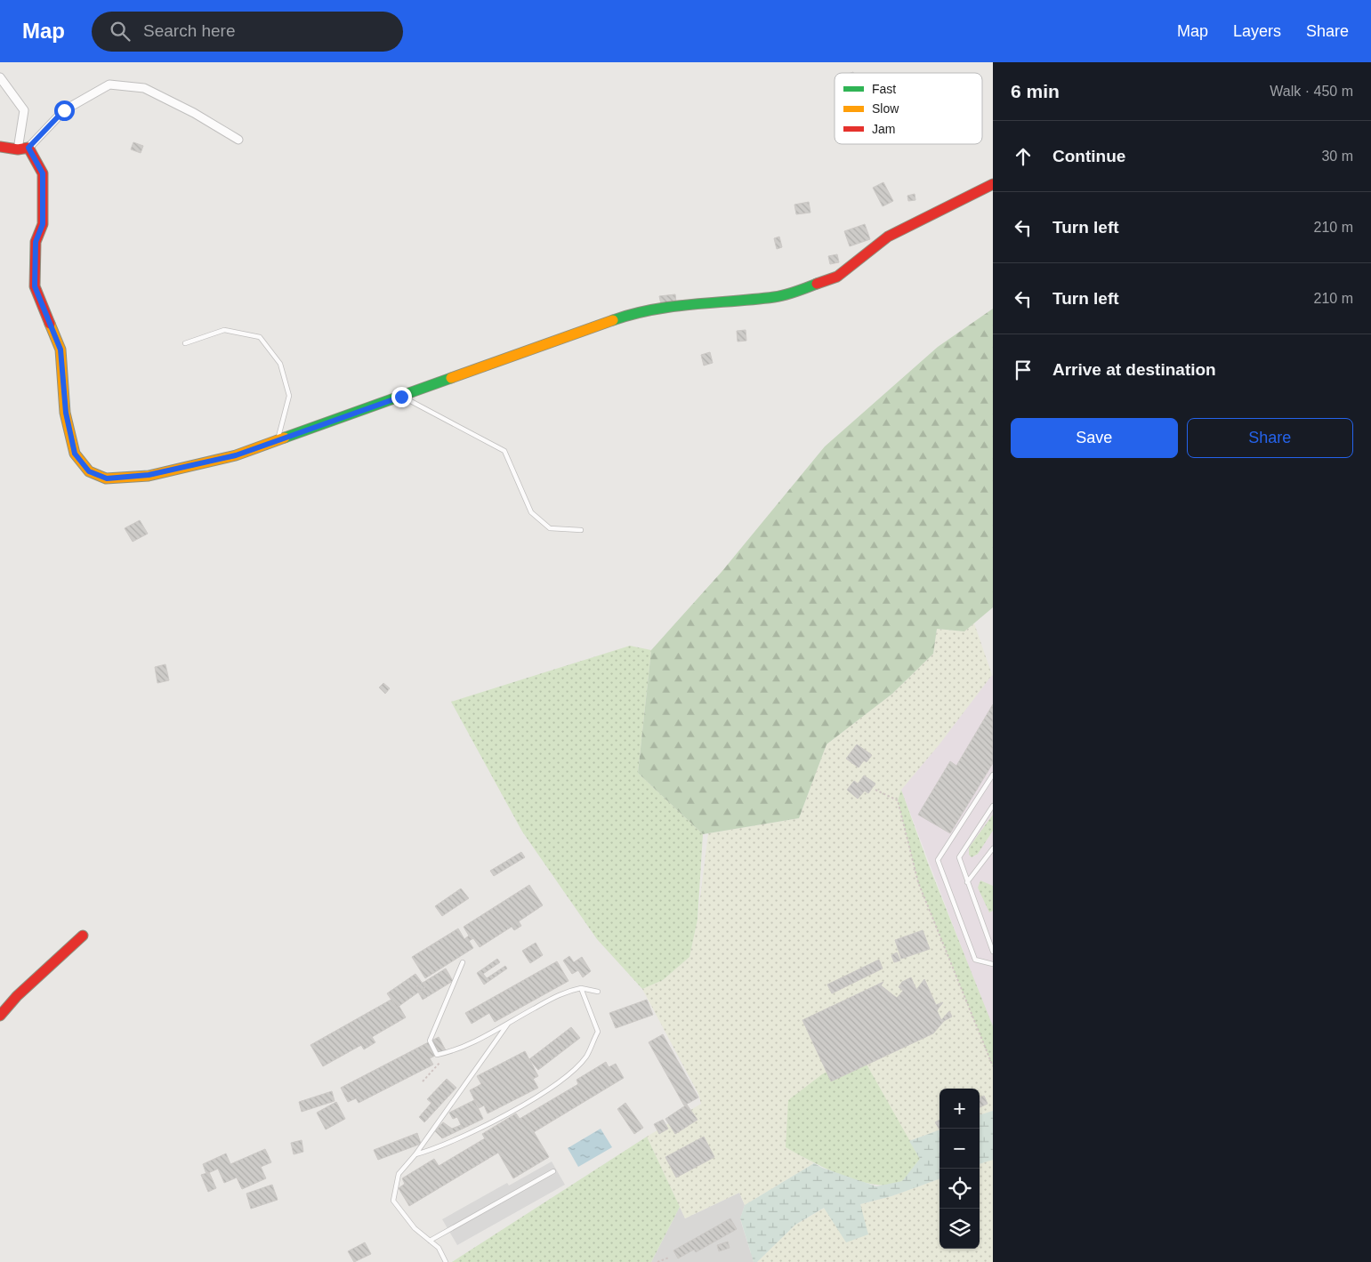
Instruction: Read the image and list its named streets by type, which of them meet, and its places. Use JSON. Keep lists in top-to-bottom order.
{
  "legend": ["Fast", "Slow", "Jam"],
  "page": {
    "header": "Map",
    "search": "Search here",
    "nav": ["Map", "Layers", "Share"],
    "heading": ["6 min", "Walk · 450 m"],
    "list": [
      ["Continue", "30 m"],
      ["Turn left", "210 m"],
      ["Turn left", "210 m"],
      "Arrive at destination"
    ],
    "buttons": ["Save", "Share"],
    "map_buttons": ["+", "−"]
  }
}
